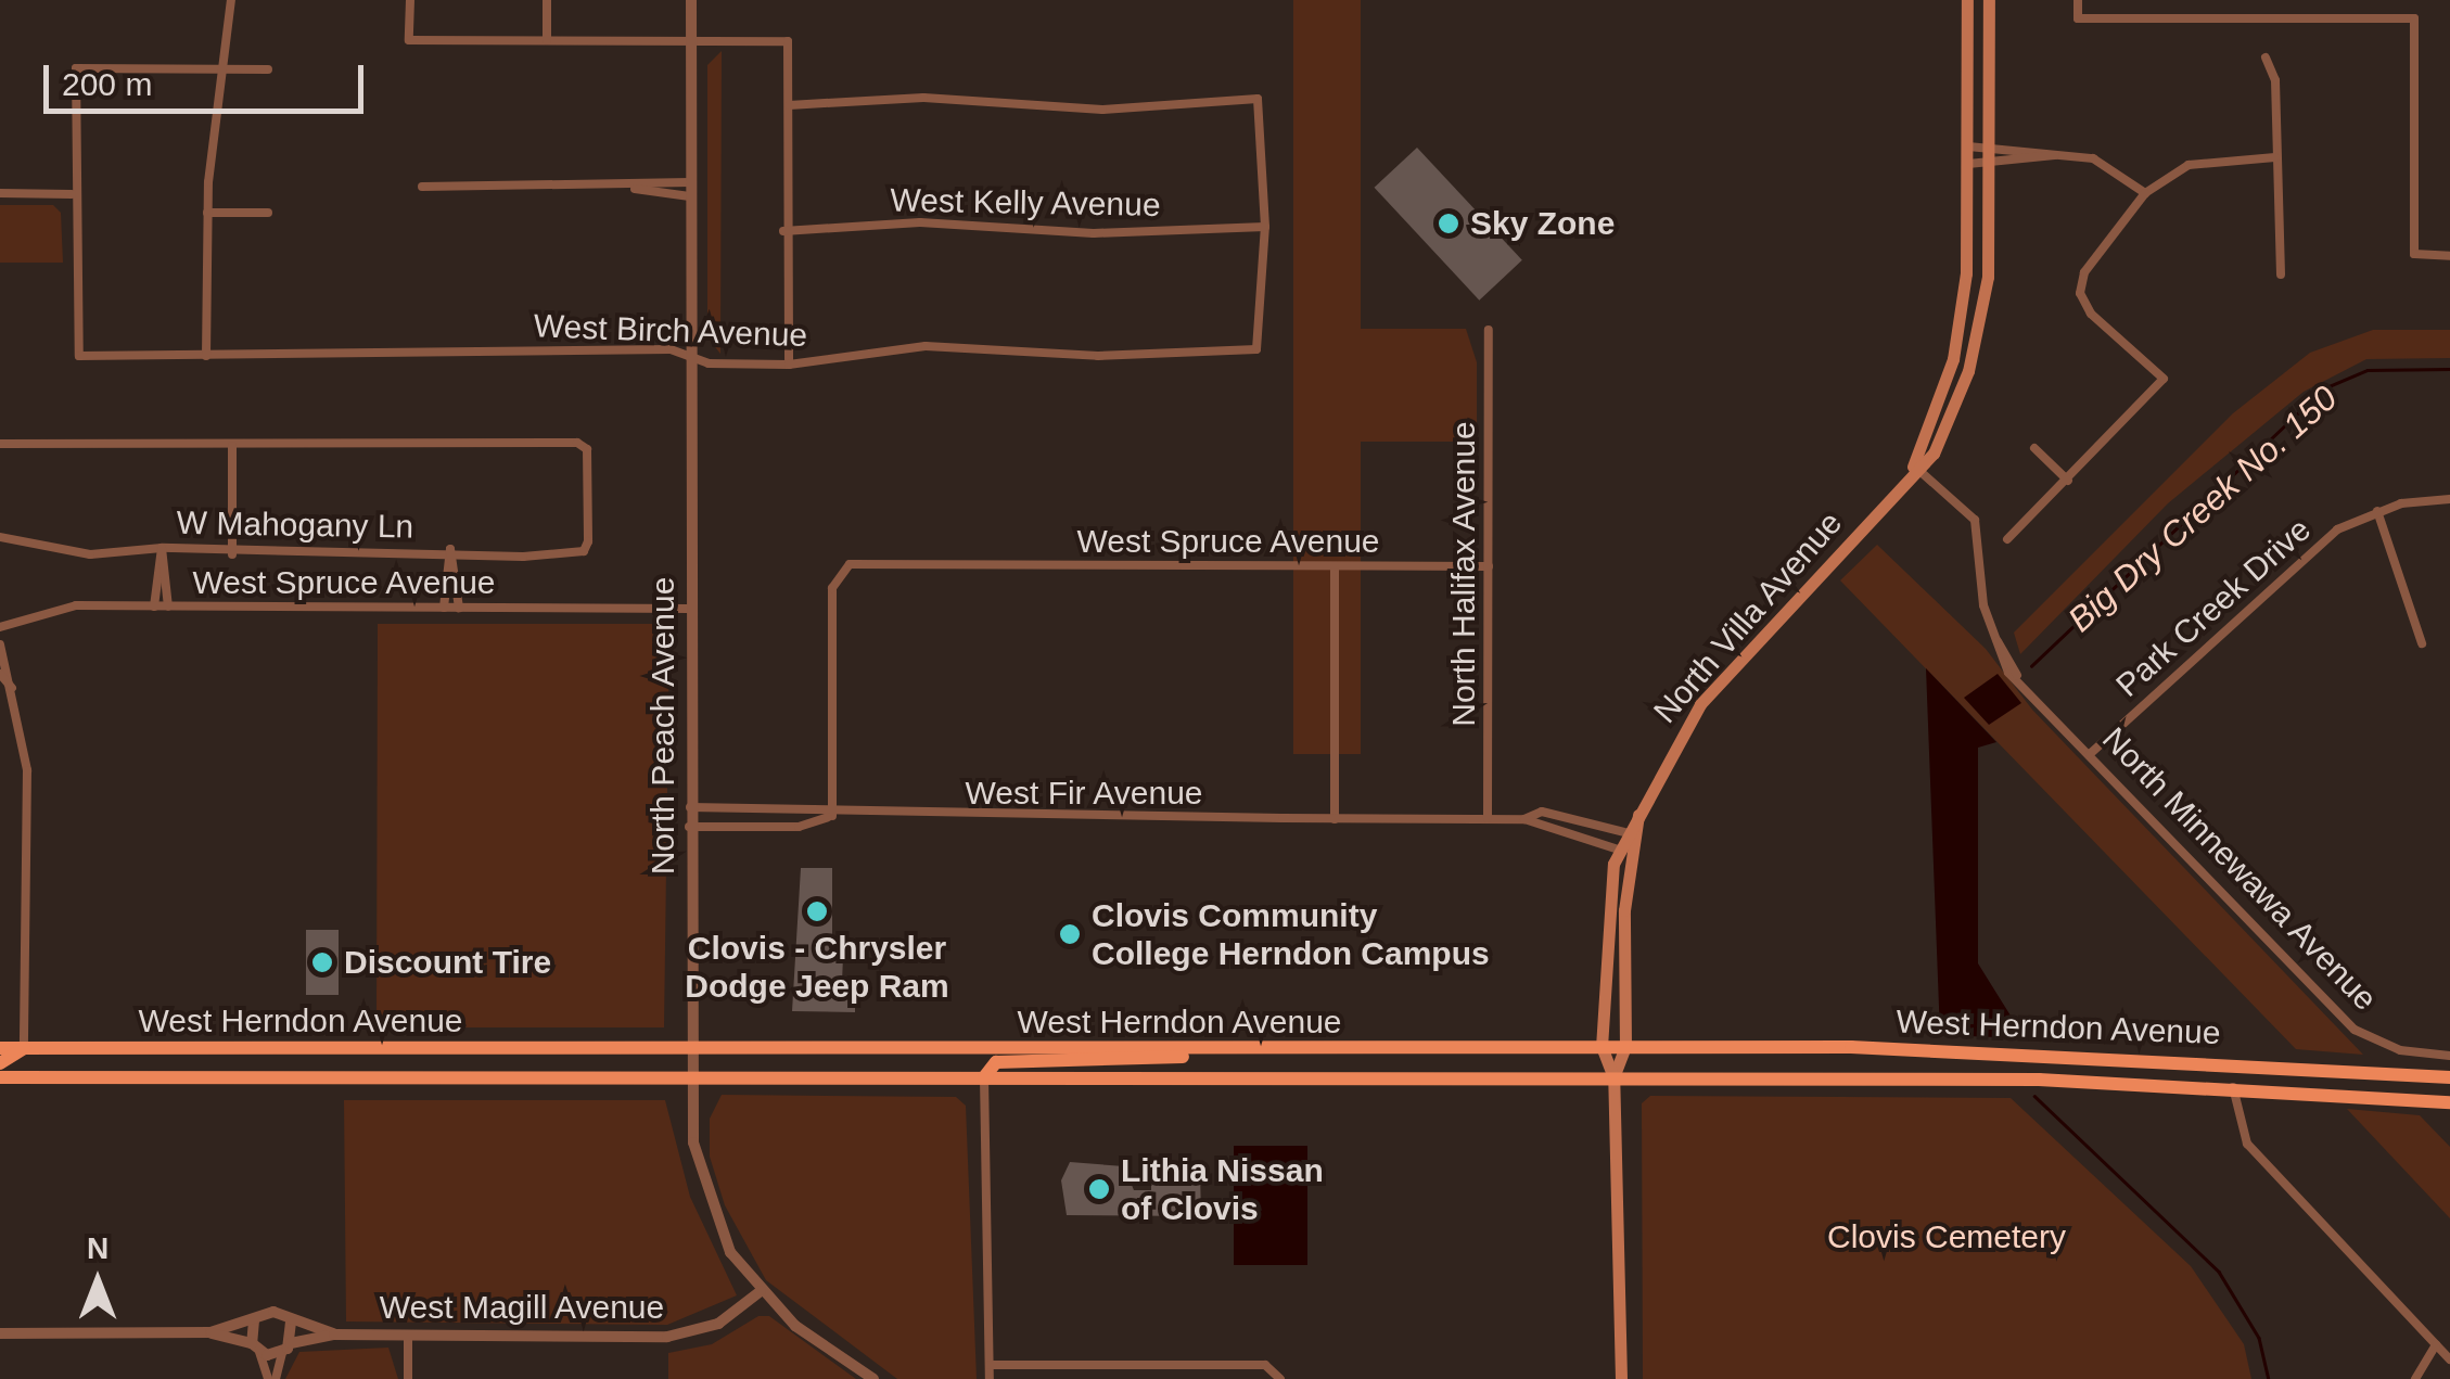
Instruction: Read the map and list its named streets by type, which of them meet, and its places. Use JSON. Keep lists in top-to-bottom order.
{
  "streets": {
    "main road": ["North Villa Avenue", "West Herndon Avenue"],
    "street": [
      "West Kelly Avenue",
      "West Birch Avenue",
      "W Mahogany Ln",
      "West Spruce Avenue",
      "North Halifax Avenue",
      "Park Creek Drive",
      "North Peach Avenue",
      "West Fir Avenue",
      "North Minnewawa Avenue",
      "West Magill Avenue"
    ]
  },
  "crossings": [
    ["West Kelly Avenue", "West Birch Avenue"],
    ["West Birch Avenue", "North Peach Avenue"],
    ["West Spruce Avenue", "North Halifax Avenue"],
    ["West Spruce Avenue", "North Peach Avenue"],
    ["West Spruce Avenue", "West Fir Avenue"],
    ["North Halifax Avenue", "West Fir Avenue"],
    ["Park Creek Drive", "North Minnewawa Avenue"],
    ["North Villa Avenue", "North Minnewawa Avenue"],
    ["North Villa Avenue", "West Herndon Avenue"],
    ["North Peach Avenue", "West Fir Avenue"],
    ["North Peach Avenue", "West Herndon Avenue"],
    ["North Peach Avenue", "West Magill Avenue"]
  ],
  "water": ["Big Dry Creek No. 150"],
  "parks": ["Clovis Cemetery"],
  "places": [
    "Sky Zone",
    "Clovis - Chrysler Dodge Jeep Ram",
    "Clovis Community College Herndon Campus",
    "Discount Tire",
    "Lithia Nissan of Clovis"
  ],
  "scale_bar": "200 m",
  "north": "top"
}
